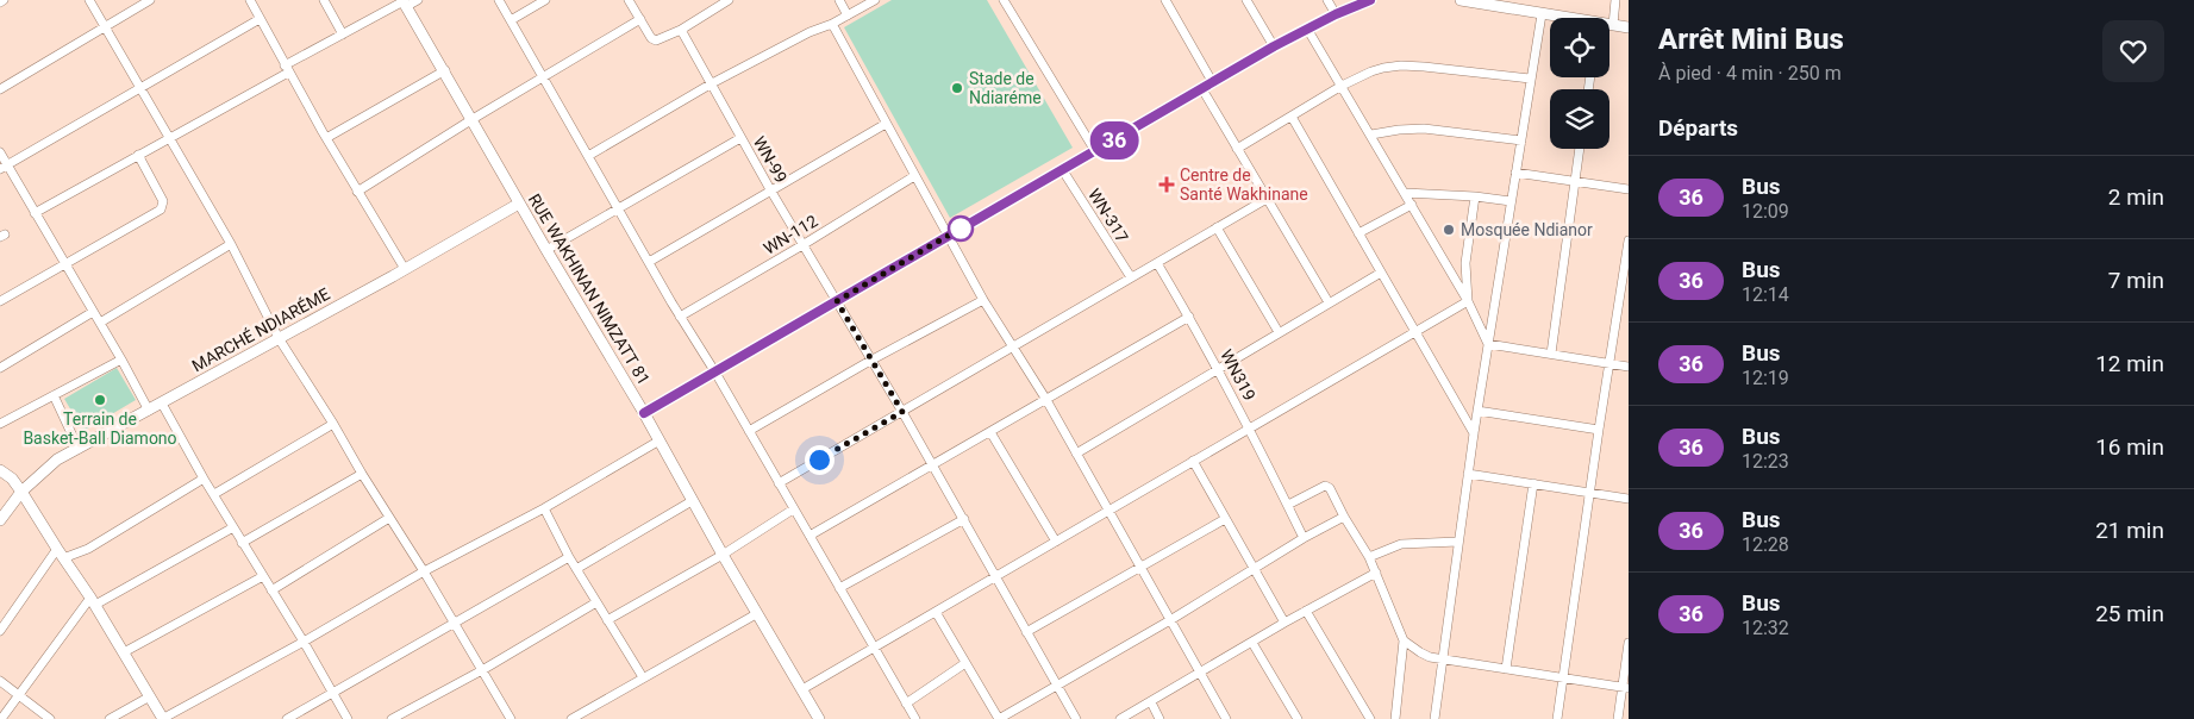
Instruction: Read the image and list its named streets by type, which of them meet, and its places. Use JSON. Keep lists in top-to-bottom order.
{
  "streets": {
    "street": [
      "WN-99",
      "WN-317",
      "WN-112",
      "RUE WAKHINAN NIMZATT 81",
      "MARCHÉ NDIARÉME",
      "WN319"
    ]
  },
  "crossings": [
    ["WN-99", "WN-112"],
    ["RUE WAKHINAN NIMZATT 81", "MARCHÉ NDIARÉME"]
  ],
  "places": {
    "other": ["Stade de Ndiaréme", "Mosquée Ndianor", "Terrain de Basket-Ball Diamono"],
    "health": ["Centre de Santé Wakhinane"]
  },
  "lines": ["bus line 36"],
  "page": {
    "on_map": "36",
    "heading": [
      ["Arrêt Mini Bus", "À pied · 4 min · 250 m"],
      "Départs"
    ],
    "list": [
      {
        "mark": "36",
        "name": "Bus",
        "note": "12:09",
        "value": "2 min"
      },
      {
        "mark": "36",
        "name": "Bus",
        "note": "12:14",
        "value": "7 min"
      },
      {
        "mark": "36",
        "name": "Bus",
        "note": "12:19",
        "value": "12 min"
      },
      {
        "mark": "36",
        "name": "Bus",
        "note": "12:23",
        "value": "16 min"
      },
      {
        "mark": "36",
        "name": "Bus",
        "note": "12:28",
        "value": "21 min"
      },
      {
        "mark": "36",
        "name": "Bus",
        "note": "12:32",
        "value": "25 min"
      }
    ]
  }
}
